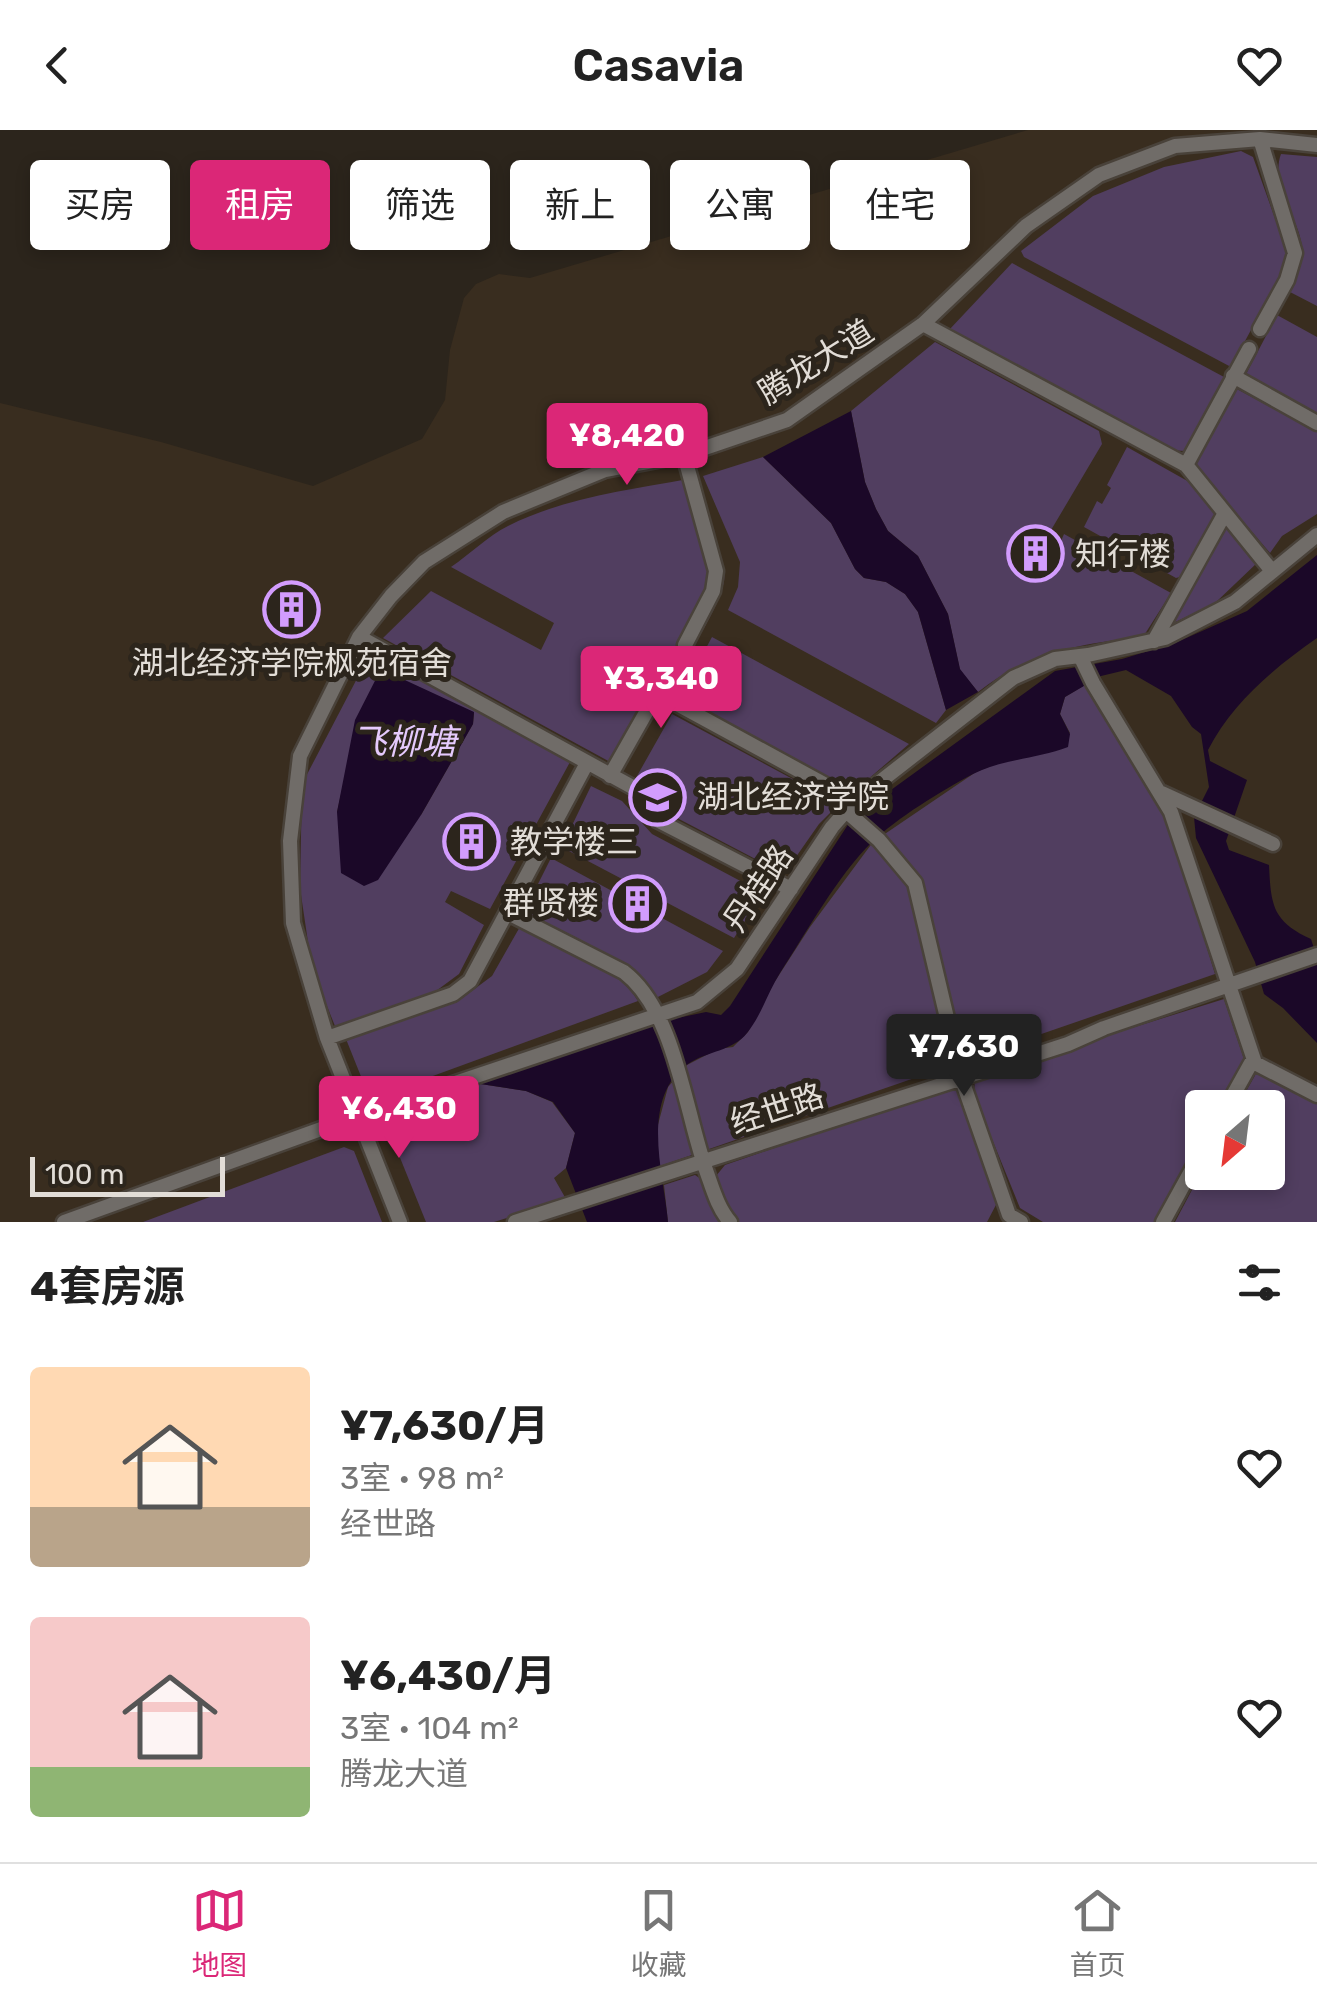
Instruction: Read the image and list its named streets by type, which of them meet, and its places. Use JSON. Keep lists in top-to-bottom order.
{
  "streets": {
    "street": ["腾龙大道", "丹桂路", "经世路"]
  },
  "crossings": [
    ["腾龙大道", "丹桂路"]
  ],
  "water": ["飞柳塘"],
  "places": {
    "building": [
      "知行楼",
      "湖北经济学院枫苑宿舍",
      "教学楼三",
      "群贤楼"
    ],
    "school or university": ["湖北经济学院"]
  },
  "scale_bar": "100 m",
  "north": "bottom left",
  "page": {
    "header": "Casavia",
    "chip": [
      "买房",
      "租房",
      "筛选",
      "新上",
      "公寓",
      "住宅"
    ],
    "price": [
      "¥8,420",
      "¥3,340",
      "¥7,630",
      "¥6,430"
    ],
    "scale": "100 m",
    "heading": "4套房源",
    "list": [
      {
        "name": "¥7,630/月",
        "note": "3室 · 98 m² · 经世路"
      },
      {
        "name": "¥6,430/月",
        "note": "3室 · 104 m² · 腾龙大道"
      }
    ],
    "tabs": ["地图", "收藏", "首页"]
  }
}
